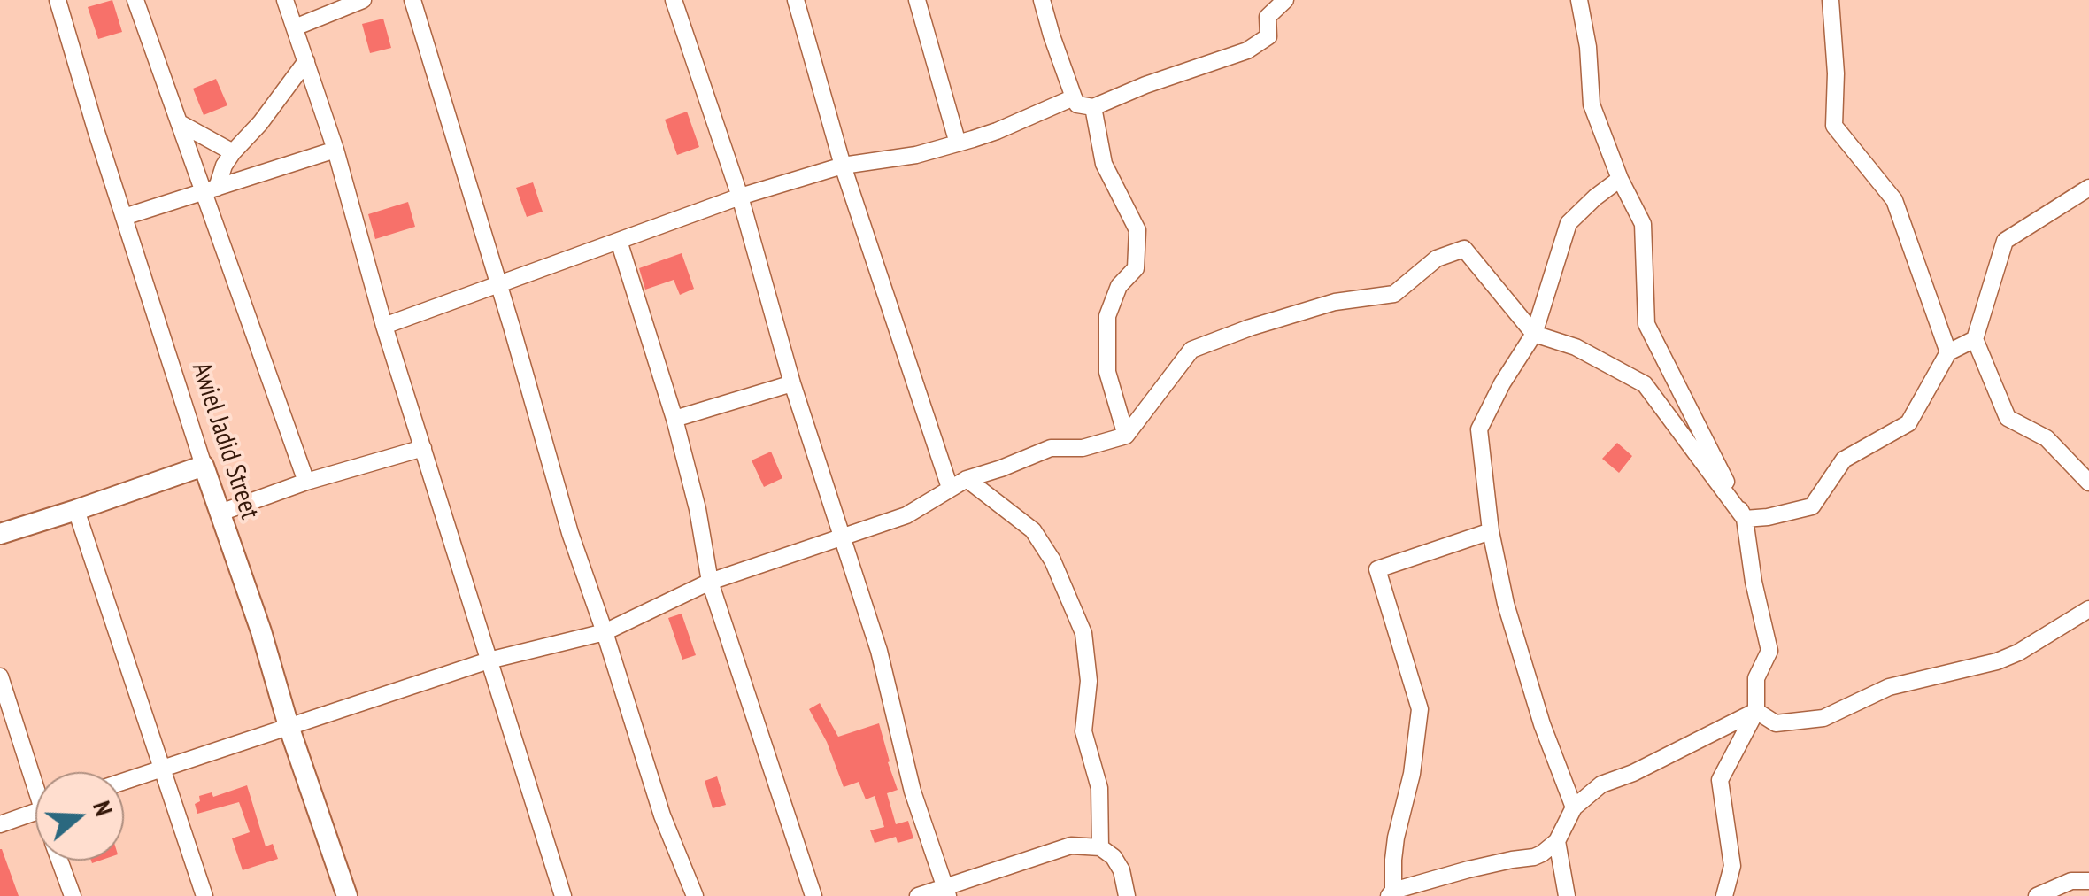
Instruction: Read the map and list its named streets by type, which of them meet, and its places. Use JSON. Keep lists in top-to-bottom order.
{
  "streets": {
    "street": ["Awiel Jadid Street"]
  },
  "north": "right"
}
